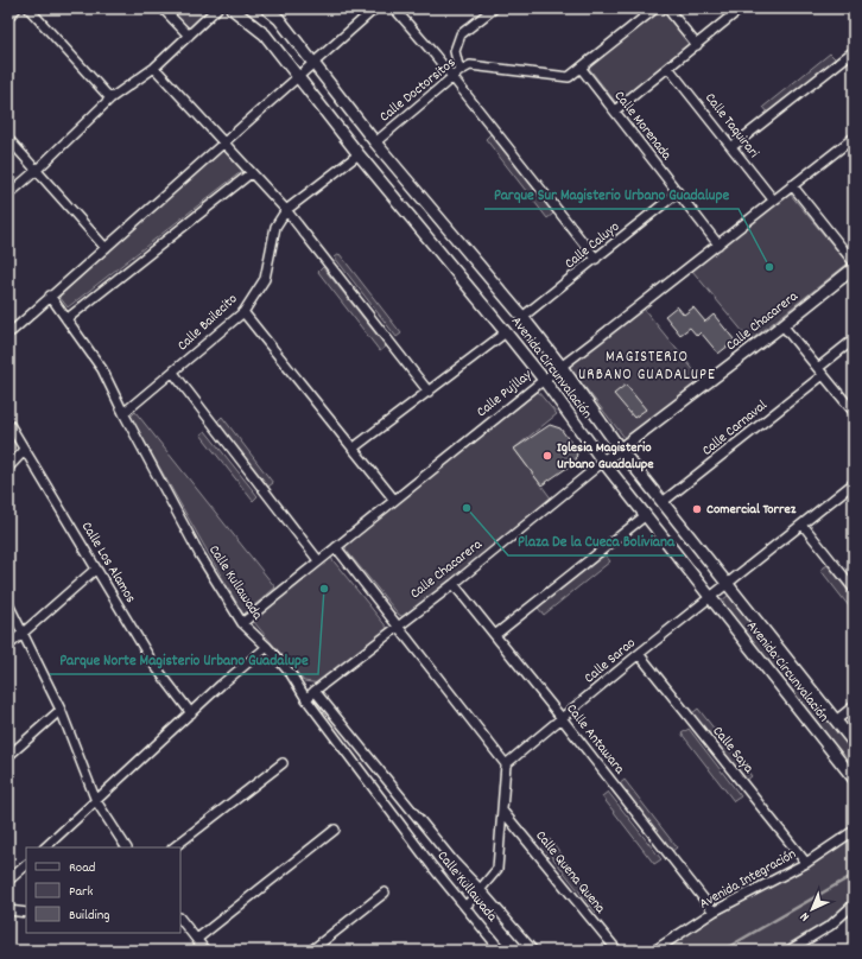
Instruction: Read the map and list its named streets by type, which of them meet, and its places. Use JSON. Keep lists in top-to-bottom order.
{
  "streets": {
    "main road": ["Calle Chacarera", "Avenida Circunvalación"],
    "street": [
      "Calle Doctorsitos",
      "Calle Morenada",
      "Calle Taquirari",
      "Calle Caluyo",
      "Calle Bailecito",
      "Calle Pujllay",
      "Calle Carnaval",
      "Calle Los Alamos",
      "Calle Kullawada",
      "Calle Sarao",
      "Calle Antawara",
      "Calle Saya",
      "Calle Quena Quena",
      "Avenida Integración"
    ]
  },
  "crossings": [
    ["Calle Doctorsitos", "Calle Morenada"],
    ["Calle Doctorsitos", "Avenida Circunvalación"],
    ["Calle Morenada", "Calle Caluyo"],
    ["Calle Morenada", "Calle Pujllay"],
    ["Calle Taquirari", "Calle Pujllay"],
    ["Calle Caluyo", "Avenida Circunvalación"],
    ["Calle Chacarera", "Avenida Circunvalación"],
    ["Calle Chacarera", "Calle Kullawada"],
    ["Calle Chacarera", "Calle Antawara"],
    ["Calle Bailecito", "Avenida Circunvalación"],
    ["Calle Bailecito", "Calle Kullawada"],
    ["Avenida Circunvalación", "Calle Pujllay"],
    ["Avenida Circunvalación", "Calle Carnaval"],
    ["Avenida Circunvalación", "Calle Sarao"],
    ["Calle Pujllay", "Calle Kullawada"],
    ["Calle Sarao", "Calle Antawara"],
    ["Calle Sarao", "Calle Saya"],
    ["Calle Antawara", "Avenida Integración"],
    ["Calle Saya", "Avenida Integración"]
  ],
  "districts": ["MAGISTERIO URBANO GUADALUPE"],
  "places": [
    "Parque Sur Magisterio Urbano Guadalupe",
    "Iglesia Magisterio Urbano Guadalupe",
    "Plaza De la Cueca Boliviana",
    "Comercial Torrez",
    "Parque Norte Magisterio Urbano Guadalupe"
  ],
  "legend": ["Road", "Park", "Building"],
  "north": "bottom left"
}
